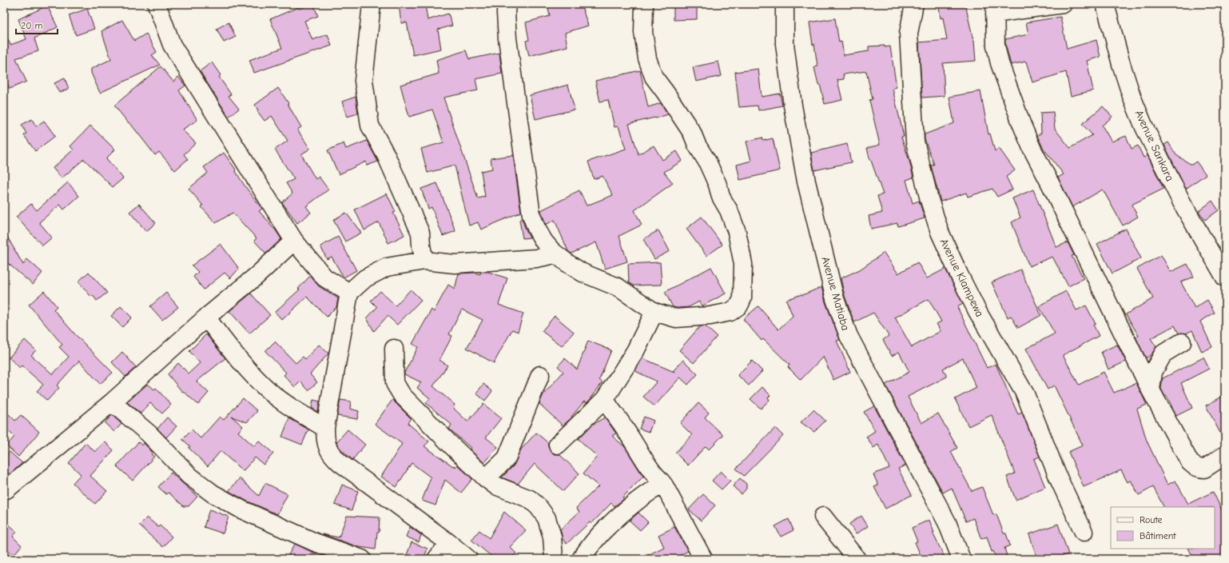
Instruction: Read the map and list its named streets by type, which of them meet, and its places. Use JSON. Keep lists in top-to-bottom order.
{
  "streets": {
    "street": ["Avenue Sankara", "Avenue Kiampewa", "Avenue Matiaba"]
  },
  "legend": ["Route", "Bâtiment"],
  "scale_bar": "20 m"
}
